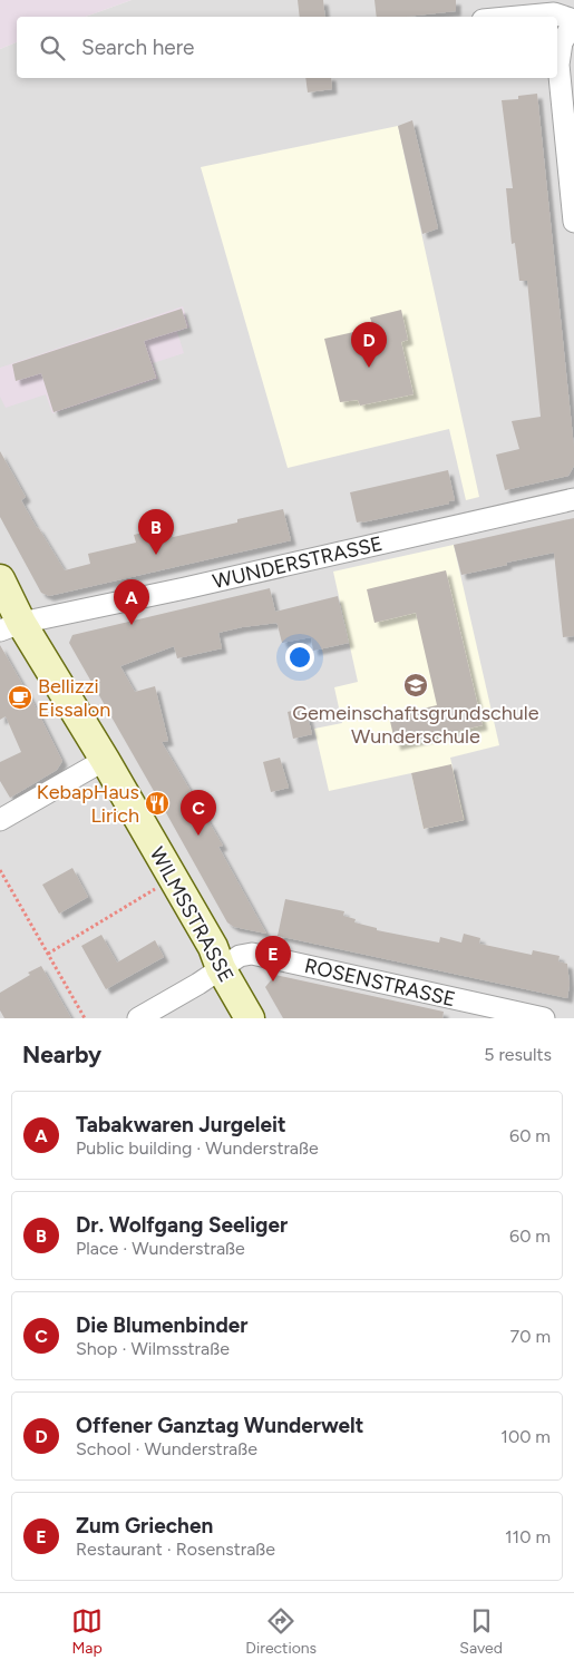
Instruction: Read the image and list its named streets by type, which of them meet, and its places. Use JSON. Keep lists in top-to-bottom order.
{
  "streets": {
    "street": ["WUNDERSTRASSE", "WILMSSTRASSE", "ROSENSTRASSE"]
  },
  "crossings": [
    ["WUNDERSTRASSE", "WILMSSTRASSE"],
    ["WILMSSTRASSE", "ROSENSTRASSE"]
  ],
  "places": {
    "school or university": ["Gemeinschaftsgrundschule Wunderschule"],
    "cafe": ["Bellizzi Eissalon"],
    "restaurant": ["KebapHaus Lirich"]
  },
  "page": {
    "search": "Search here",
    "pins": [
      "D",
      "B",
      "A",
      "C",
      "E"
    ],
    "heading": ["Nearby", "5 results"],
    "list": [
      {
        "mark": "A",
        "name": "Tabakwaren Jurgeleit",
        "note": "Public building · Wunderstraße",
        "value": "60 m"
      },
      {
        "mark": "B",
        "name": "Dr. Wolfgang Seeliger",
        "note": "Place · Wunderstraße",
        "value": "60 m"
      },
      {
        "mark": "C",
        "name": "Die Blumenbinder",
        "note": "Shop · Wilmsstraße",
        "value": "70 m"
      },
      {
        "mark": "D",
        "name": "Offener Ganztag Wunderwelt",
        "note": "School · Wunderstraße",
        "value": "100 m"
      },
      {
        "mark": "E",
        "name": "Zum Griechen",
        "note": "Restaurant · Rosenstraße",
        "value": "110 m"
      }
    ],
    "nav": ["Map", "Directions", "Saved"]
  }
}
